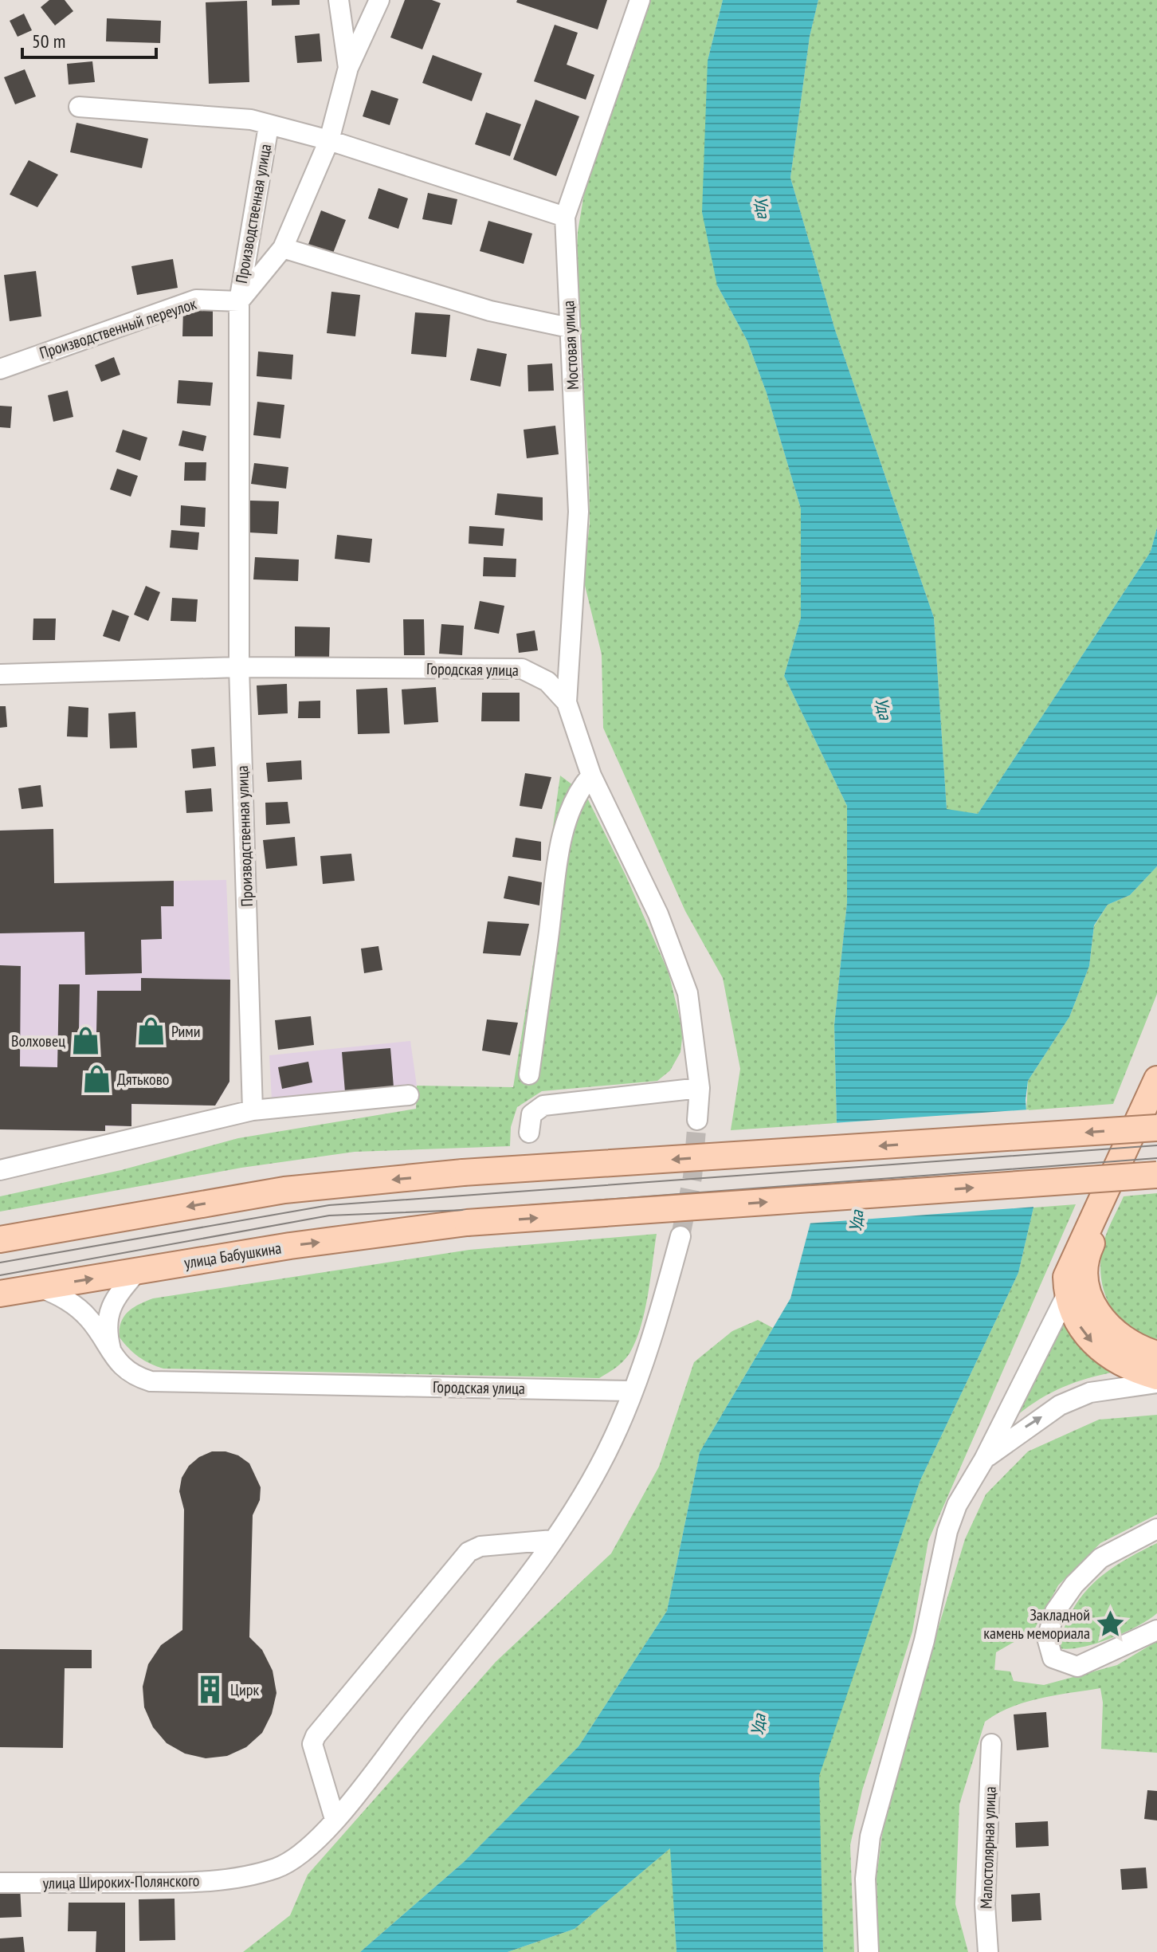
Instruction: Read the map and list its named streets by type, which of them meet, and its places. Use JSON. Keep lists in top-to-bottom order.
{
  "streets": {
    "main road": ["улица Бабушкина"],
    "street": [
      "Производственная улица",
      "Производственный переулок",
      "Мостовая улица",
      "Городская улица",
      "Малостолярная улица",
      "улица Широких-Полянского"
    ]
  },
  "crossings": [
    ["Производственная улица", "Производственный переулок"],
    ["Производственная улица", "Городская улица"],
    ["Мостовая улица", "Городская улица"],
    ["Городская улица", "улица Широких-Полянского"]
  ],
  "water": ["Уда"],
  "places": {
    "shop": ["Рими", "Волховец", "Дятьково"],
    "place": ["Закладной камень мемориала"],
    "building": ["Цирк"]
  },
  "scale_bar": "50 m"
}
